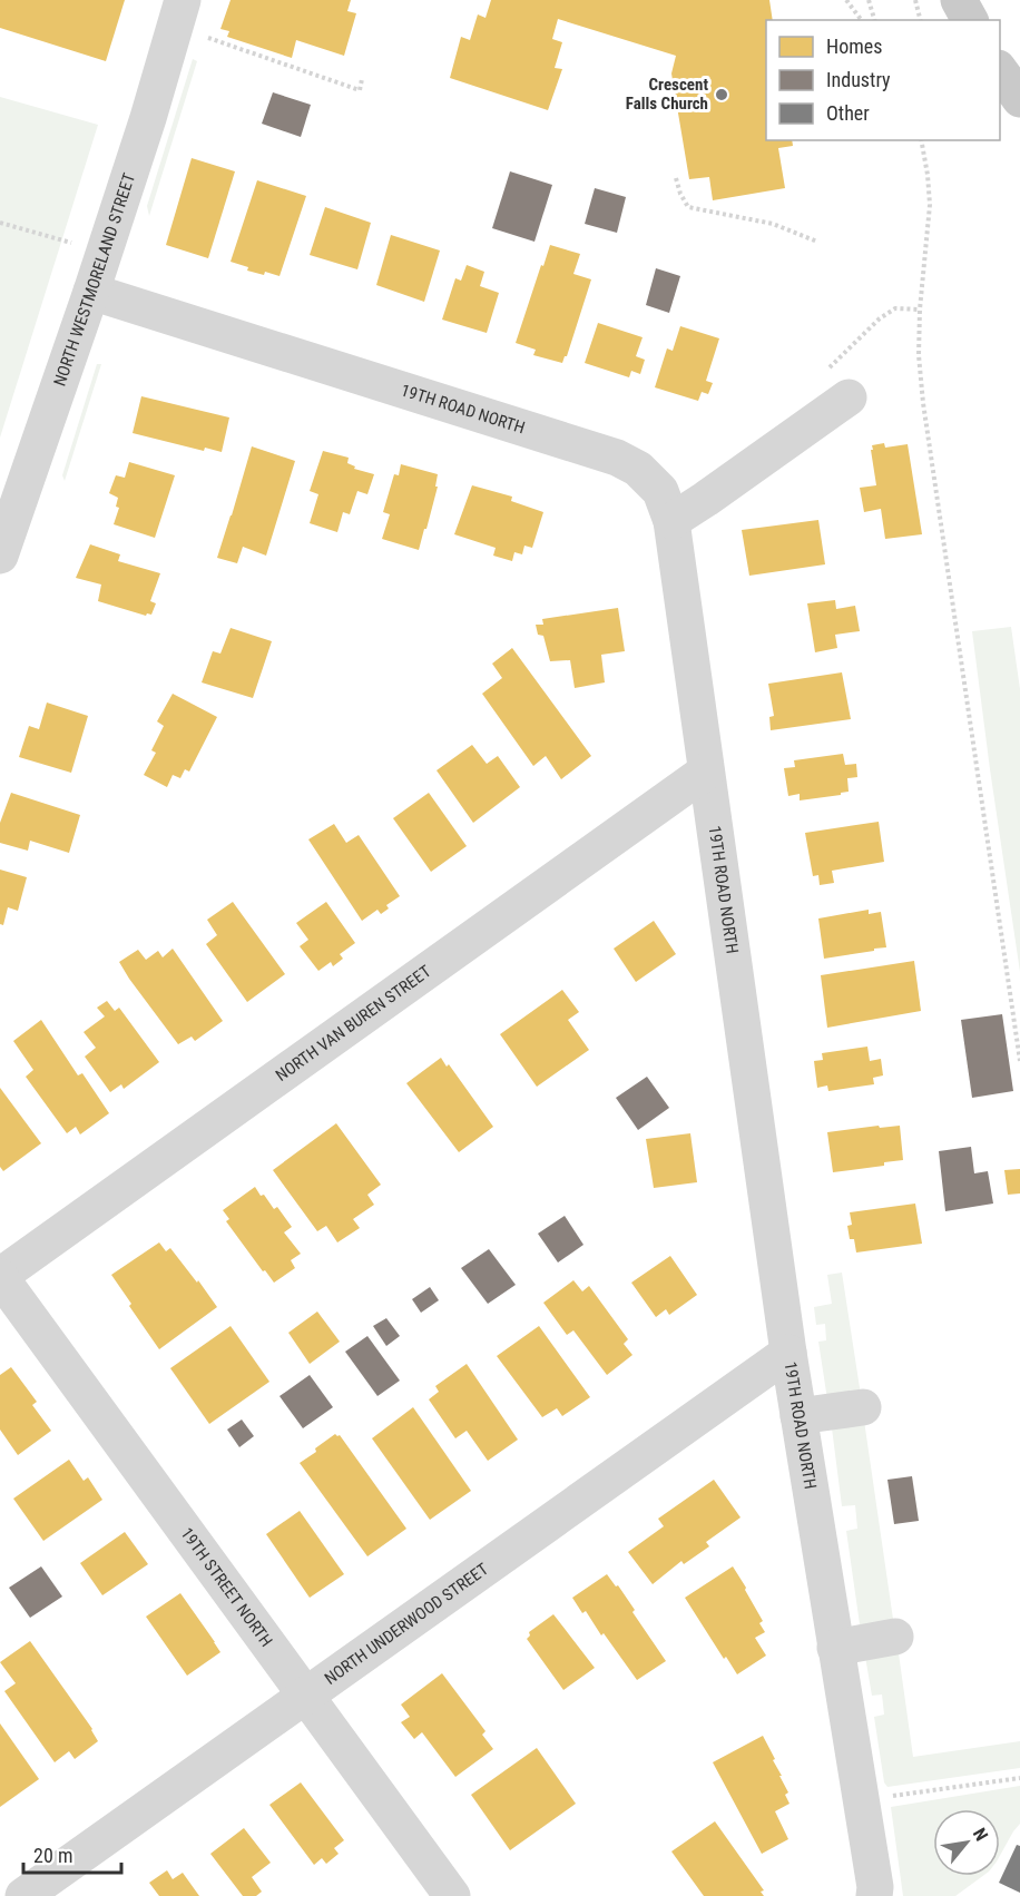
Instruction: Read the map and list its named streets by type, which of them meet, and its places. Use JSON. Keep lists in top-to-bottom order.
{
  "streets": {
    "street": [
      "NORTH WESTMORELAND STREET",
      "19TH ROAD NORTH",
      "NORTH VAN BUREN STREET",
      "19TH STREET NORTH",
      "NORTH UNDERWOOD STREET"
    ]
  },
  "crossings": [
    ["NORTH WESTMORELAND STREET", "19TH ROAD NORTH"],
    ["19TH ROAD NORTH", "NORTH VAN BUREN STREET"],
    ["19TH ROAD NORTH", "NORTH UNDERWOOD STREET"],
    ["NORTH VAN BUREN STREET", "19TH STREET NORTH"],
    ["19TH STREET NORTH", "NORTH UNDERWOOD STREET"]
  ],
  "places": ["Crescent Falls Church"],
  "legend": ["Homes", "Industry", "Other"],
  "scale_bar": "20 m",
  "north": "top right"
}
